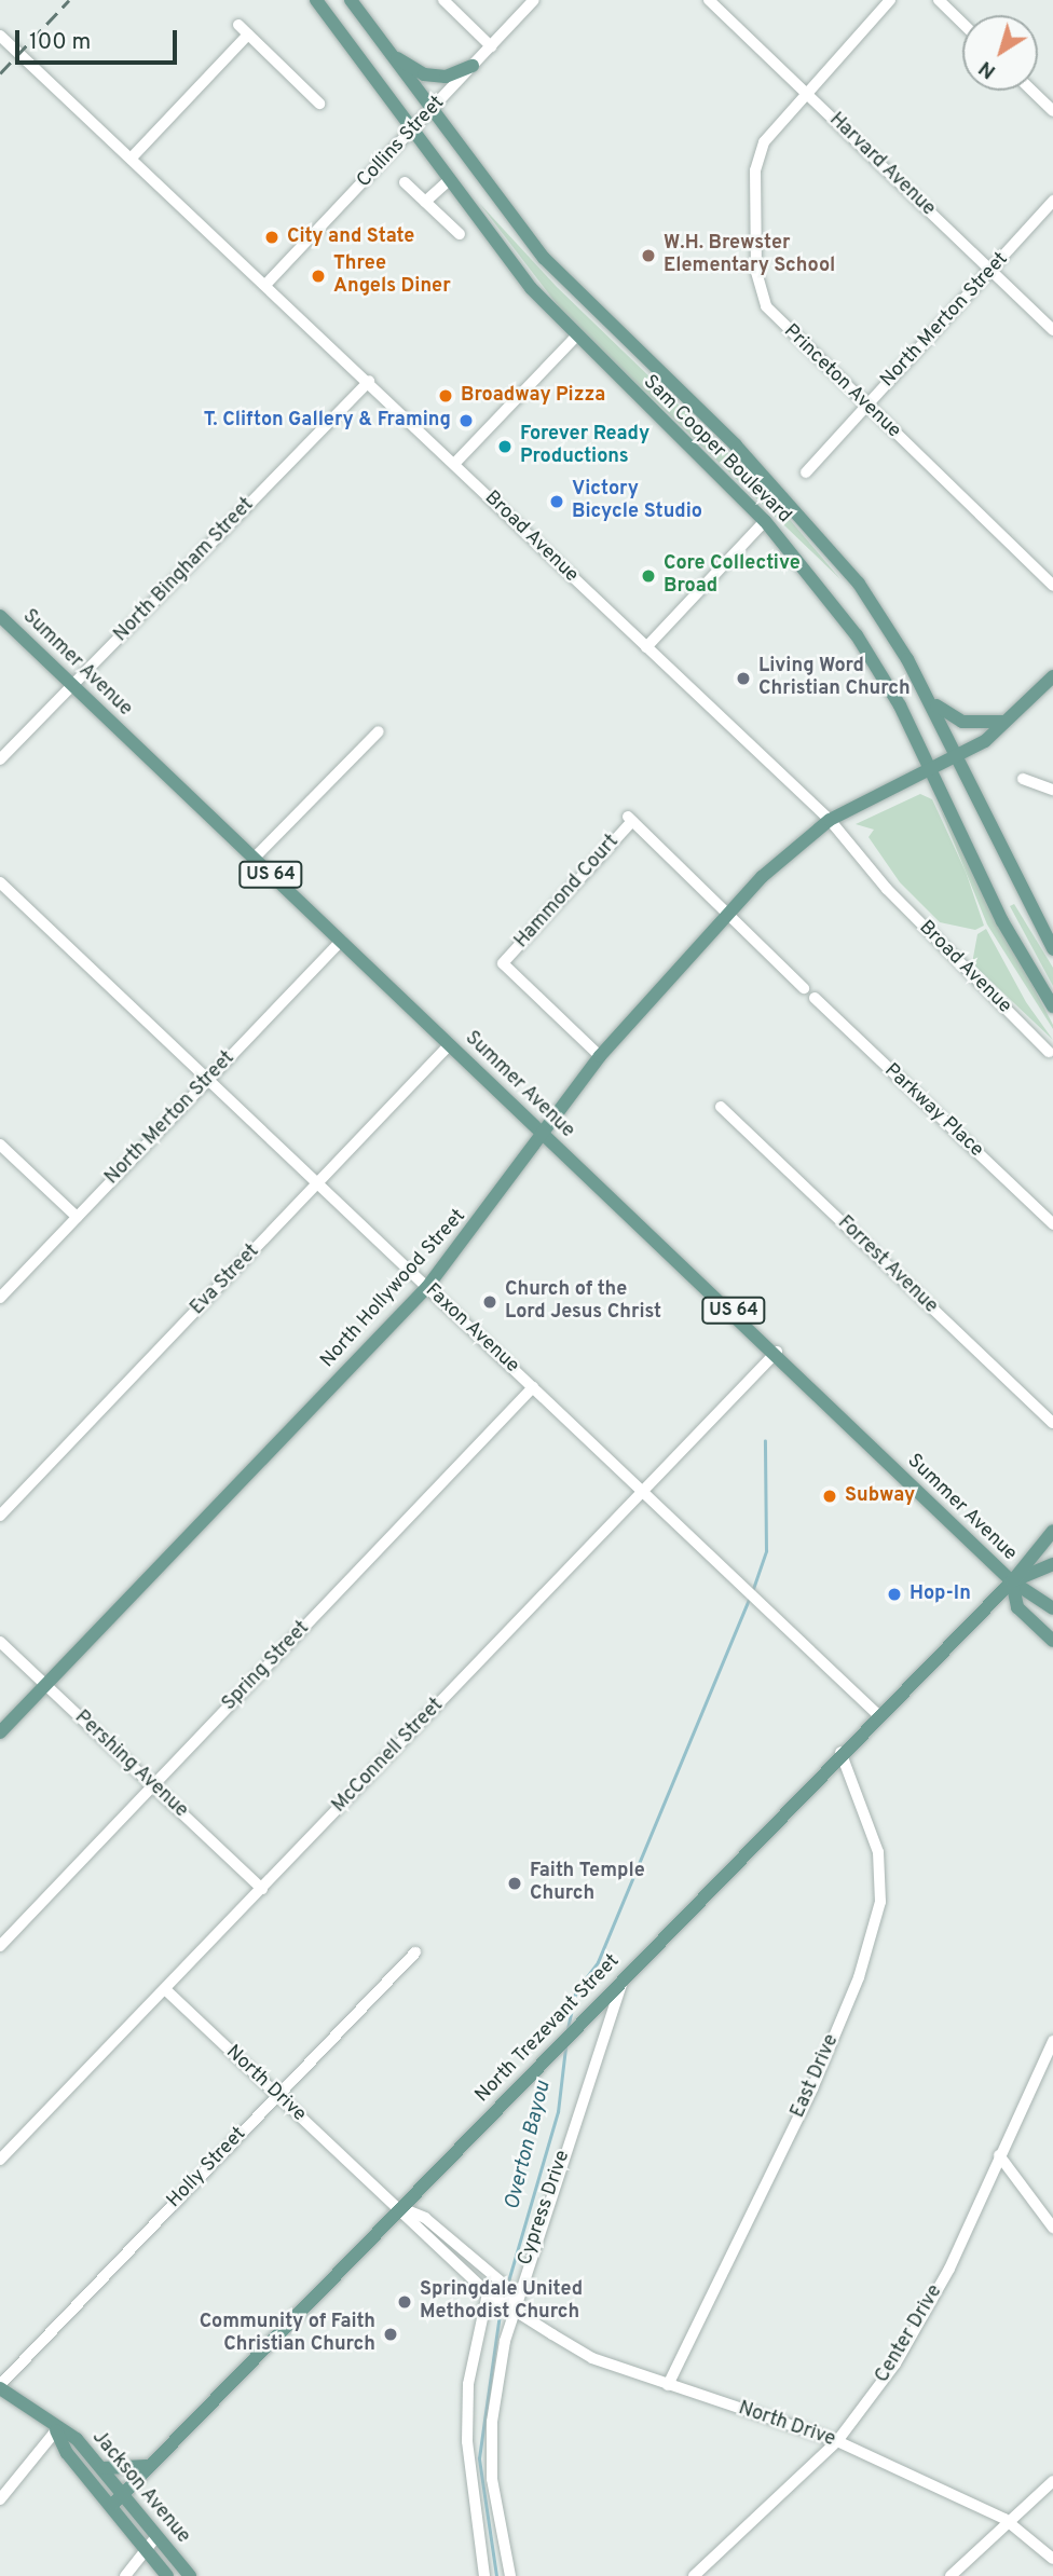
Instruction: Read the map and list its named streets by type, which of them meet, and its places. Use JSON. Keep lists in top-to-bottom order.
{
  "streets": {
    "main road": [
      "Sam Cooper Boulevard",
      "Summer Avenue",
      "US 64",
      "North Hollywood Street",
      "North Trezevant Street",
      "Jackson Avenue"
    ],
    "street": [
      "Collins Street",
      "Harvard Avenue",
      "North Merton Street",
      "Princeton Avenue",
      "Broad Avenue",
      "North Bingham Street",
      "Hammond Court",
      "Parkway Place",
      "Forrest Avenue",
      "Eva Street",
      "Faxon Avenue",
      "Spring Street",
      "McConnell Street",
      "Pershing Avenue",
      "East Drive",
      "North Drive",
      "Holly Street",
      "Cypress Drive",
      "Center Drive"
    ]
  },
  "crossings": [
    ["Collins Street", "Sam Cooper Boulevard"],
    ["Collins Street", "Broad Avenue"],
    ["Harvard Avenue", "North Merton Street"],
    ["Harvard Avenue", "Princeton Avenue"],
    ["North Merton Street", "Princeton Avenue"],
    ["North Merton Street", "Summer Avenue"],
    ["North Merton Street", "Faxon Avenue"],
    ["Sam Cooper Boulevard", "North Hollywood Street"],
    ["Broad Avenue", "North Bingham Street"],
    ["Broad Avenue", "North Hollywood Street"],
    ["North Bingham Street", "Summer Avenue"],
    ["Summer Avenue", "Eva Street"],
    ["Summer Avenue", "North Hollywood Street"],
    ["Summer Avenue", "McConnell Street"],
    ["Summer Avenue", "North Trezevant Street"],
    ["Hammond Court", "North Hollywood Street"],
    ["Eva Street", "Faxon Avenue"],
    ["North Hollywood Street", "Faxon Avenue"],
    ["North Hollywood Street", "Pershing Avenue"],
    ["Faxon Avenue", "Spring Street"],
    ["Faxon Avenue", "McConnell Street"],
    ["Faxon Avenue", "North Trezevant Street"],
    ["Spring Street", "Pershing Avenue"],
    ["McConnell Street", "Pershing Avenue"],
    ["McConnell Street", "North Drive"],
    ["North Trezevant Street", "East Drive"],
    ["North Trezevant Street", "North Drive"],
    ["North Trezevant Street", "Cypress Drive"],
    ["North Trezevant Street", "Jackson Avenue"],
    ["East Drive", "North Drive"],
    ["North Drive", "Holly Street"],
    ["North Drive", "Cypress Drive"],
    ["North Drive", "Center Drive"],
    ["Holly Street", "Jackson Avenue"]
  ],
  "water": ["Overton Bayou"],
  "places": [
    "City and State",
    "W.H. Brewster Elementary School",
    "Three Angels Diner",
    "Broadway Pizza",
    "T. Clifton Gallery & Framing",
    "Forever Ready Productions",
    "Victory Bicycle Studio",
    "Core Collective Broad",
    "Living Word Christian Church",
    "Church of the Lord Jesus Christ",
    "Subway",
    "Hop-In",
    "Faith Temple Church",
    "Springdale United Methodist Church",
    "Community of Faith Christian Church"
  ],
  "scale_bar": "100 m",
  "north": "bottom left"
}
